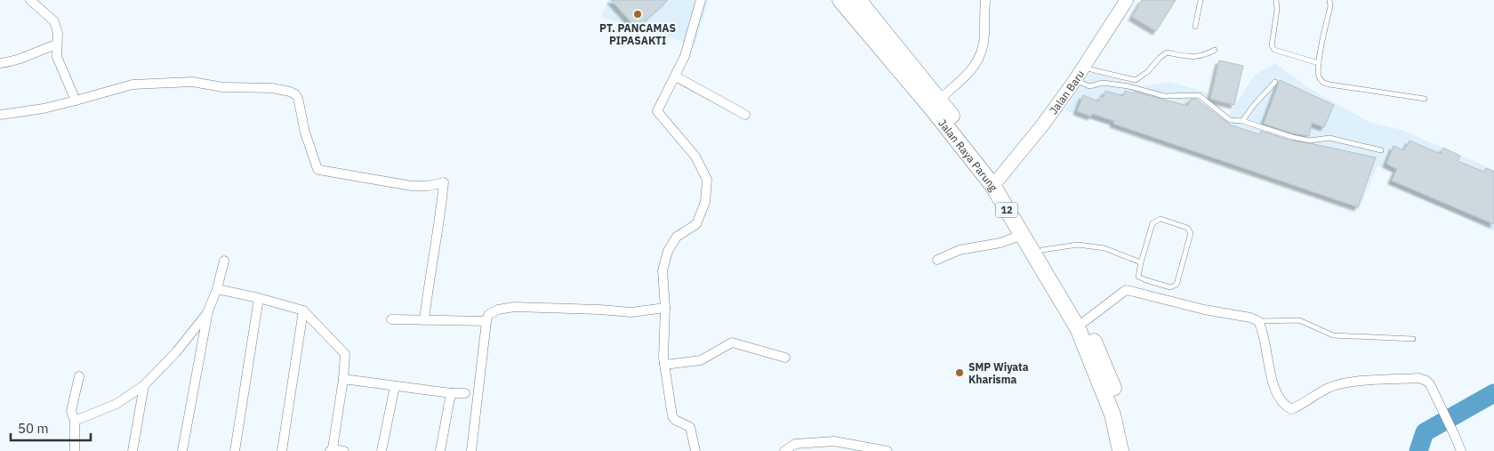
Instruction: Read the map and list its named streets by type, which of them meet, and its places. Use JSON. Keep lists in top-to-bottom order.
{
  "streets": {
    "highway": ["Jalan Raya Parung", "12"],
    "main road": ["Jalan Baru"]
  },
  "crossings": [
    ["Jalan Baru", "Jalan Raya Parung"]
  ],
  "places": ["PT. PANCAMAS PIPASAKTI", "SMP Wiyata Kharisma"],
  "scale_bar": "50 m"
}
